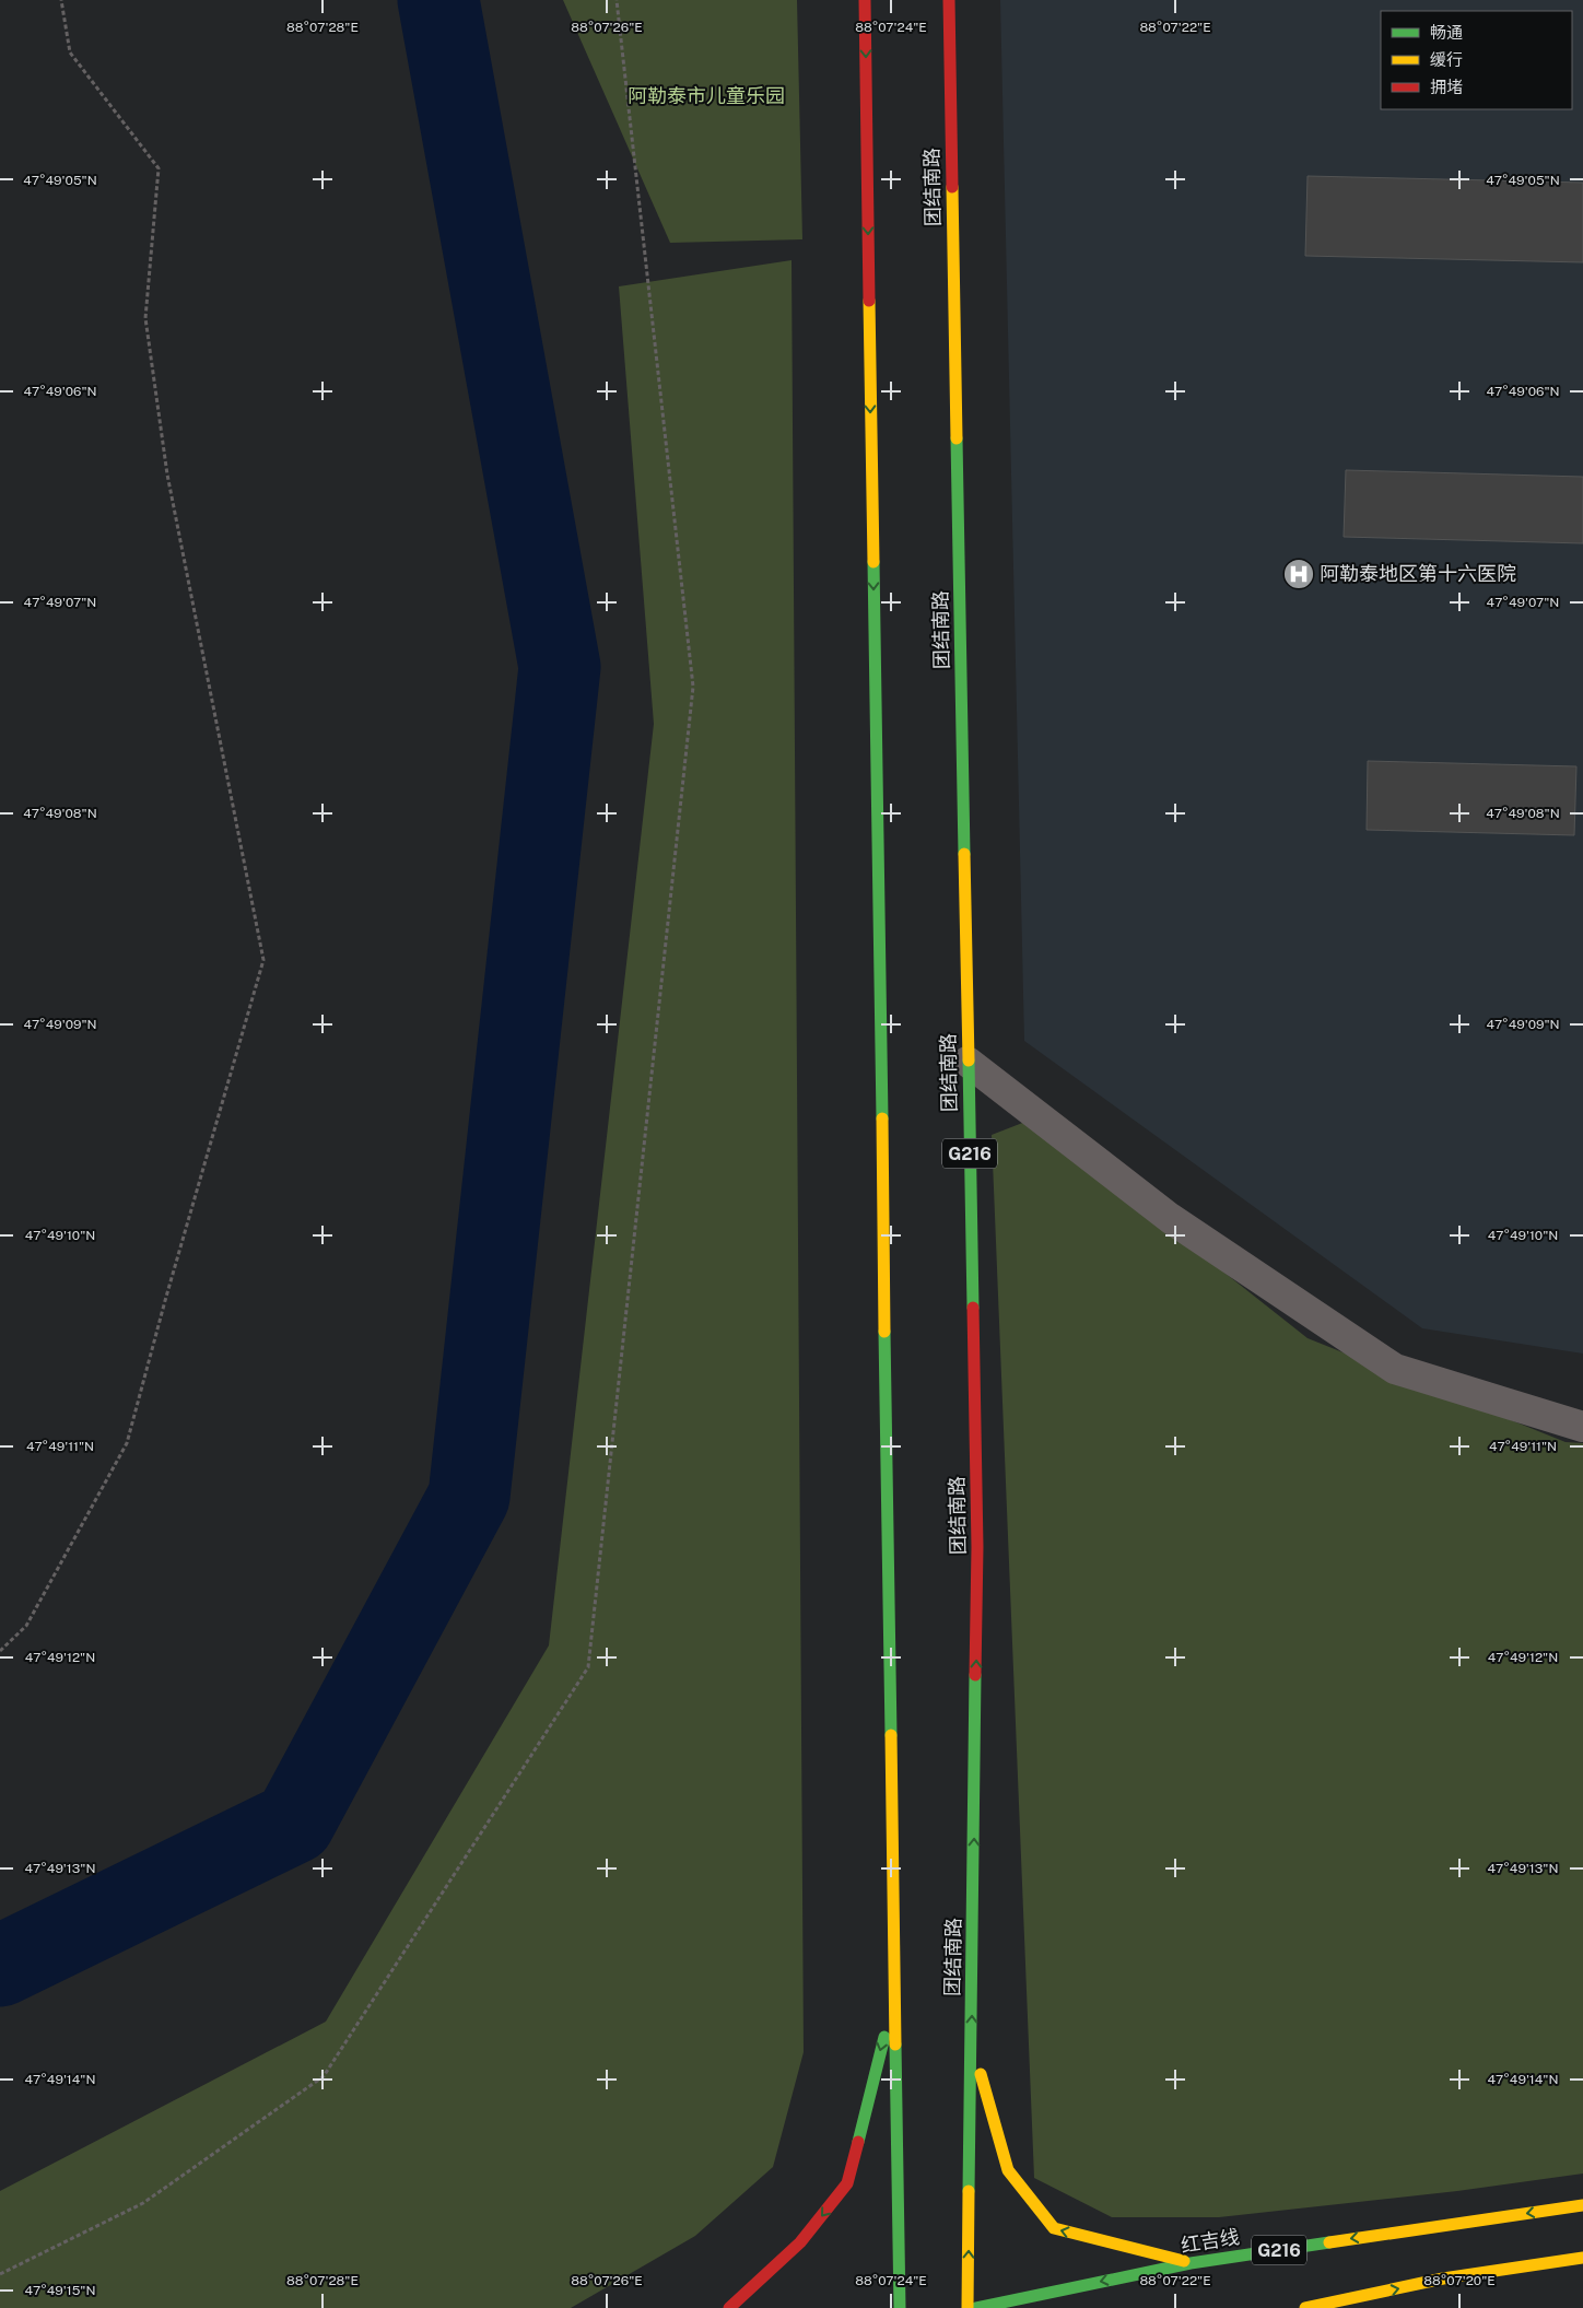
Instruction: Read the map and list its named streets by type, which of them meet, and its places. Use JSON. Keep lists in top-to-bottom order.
{
  "streets": {
    "highway": ["团结南路", "G216", "红吉线"]
  },
  "parks": ["阿勒泰市儿童乐园"],
  "places": {
    "hospital": ["阿勒泰地区第十六医院"]
  },
  "legend": ["畅通", "缓行", "拥堵"],
  "coordinates": [
    "88°07'28\"E",
    "88°07'26\"E",
    "88°07'24\"E",
    "88°07'22\"E",
    "47°49'05\"N",
    "47°49'06\"N",
    "47°49'07\"N",
    "47°49'08\"N",
    "47°49'09\"N",
    "47°49'10\"N",
    "47°49'11\"N",
    "47°49'12\"N",
    "47°49'13\"N",
    "47°49'14\"N",
    "88°07'20\"E",
    "47°49'15\"N"
  ]
}
